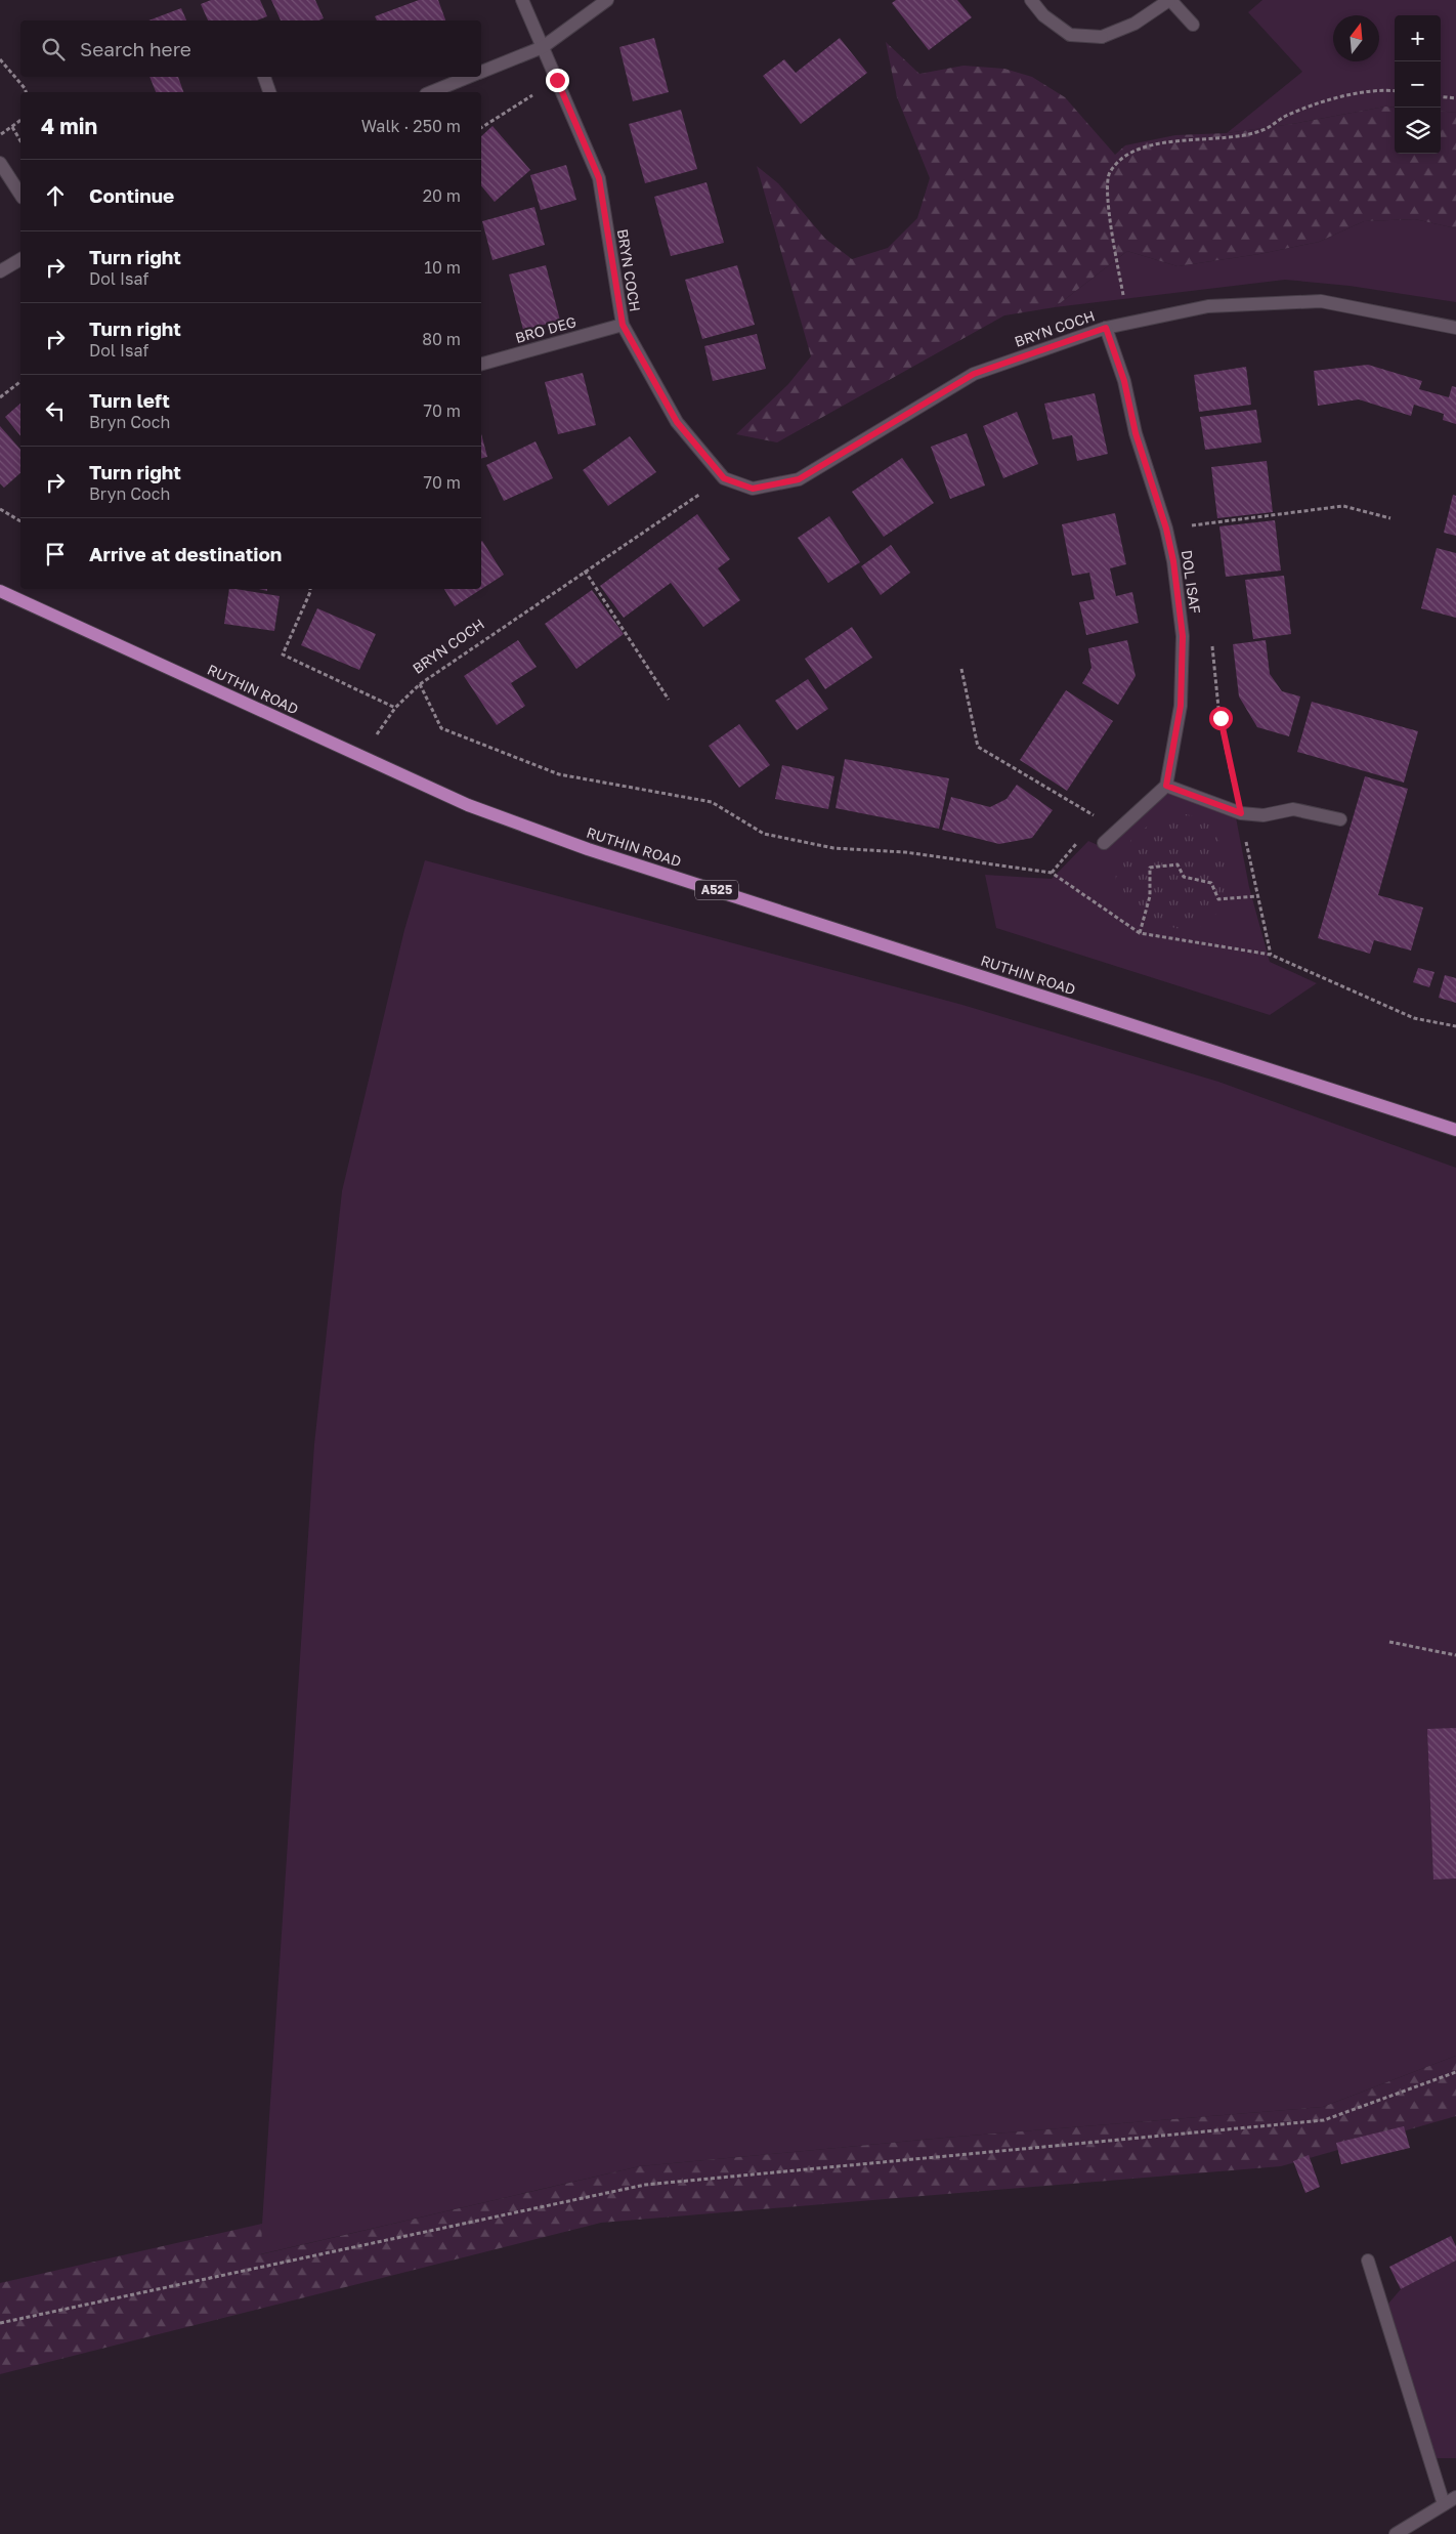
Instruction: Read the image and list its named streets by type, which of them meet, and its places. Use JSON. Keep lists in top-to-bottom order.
{
  "streets": {
    "main road": ["RUTHIN ROAD", "A525"],
    "street": ["BRYN COCH", "BRO DEG", "DOL ISAF"]
  },
  "crossings": [
    ["BRYN COCH", "BRO DEG"],
    ["BRYN COCH", "DOL ISAF"],
    ["BRYN COCH", "RUTHIN ROAD"]
  ],
  "north": "top",
  "page": {
    "map_buttons": ["+", "−"],
    "search": "Search here",
    "heading": ["4 min", "Walk · 250 m"],
    "list": [
      ["Continue", "20 m"],
      ["Turn right", "Dol Isaf", "10 m"],
      ["Turn right", "Dol Isaf", "80 m"],
      ["Turn left", "Bryn Coch", "70 m"],
      ["Turn right", "Bryn Coch", "70 m"],
      "Arrive at destination"
    ]
  }
}
